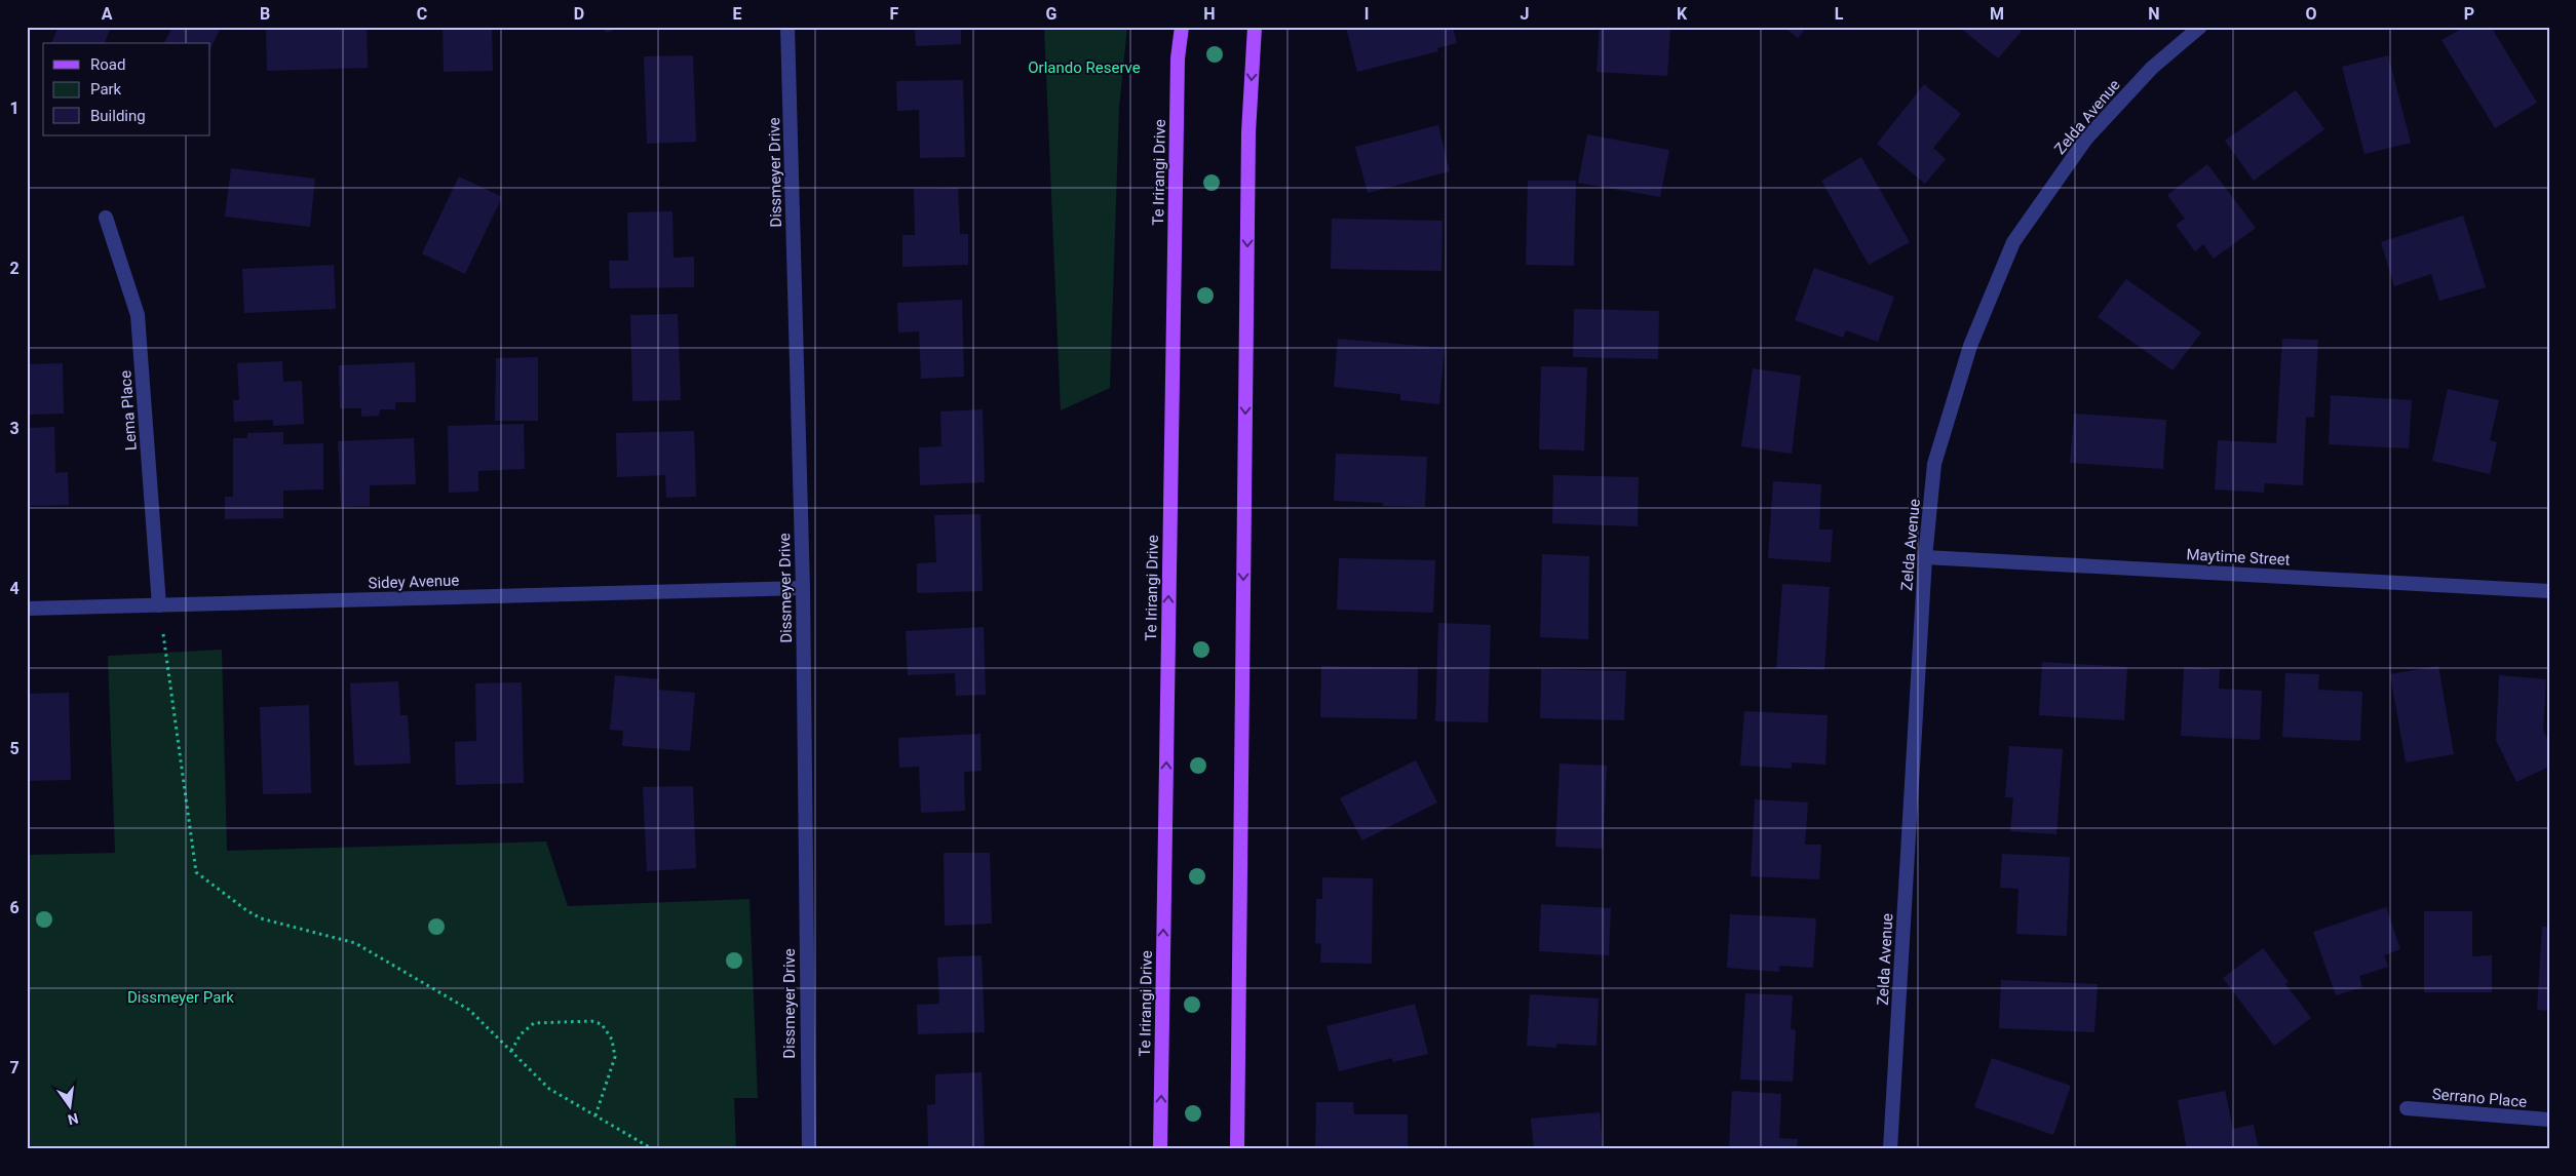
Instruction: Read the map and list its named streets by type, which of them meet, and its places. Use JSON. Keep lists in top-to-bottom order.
{
  "streets": {
    "main road": ["Te Irirangi Drive"],
    "street": [
      "Zelda Avenue",
      "Dissmeyer Drive",
      "Lema Place",
      "Maytime Street",
      "Sidey Avenue",
      "Serrano Place"
    ]
  },
  "crossings": [
    ["Zelda Avenue", "Maytime Street"],
    ["Dissmeyer Drive", "Sidey Avenue"],
    ["Lema Place", "Sidey Avenue"]
  ],
  "parks": ["Orlando Reserve", "Dissmeyer Park"],
  "legend": ["Road", "Park", "Building"],
  "north": "bottom",
  "grid": {
    "columns": [
      "A",
      "B",
      "C",
      "D",
      "E",
      "F",
      "G",
      "H",
      "I",
      "J",
      "K",
      "L",
      "M",
      "N",
      "O",
      "P"
    ],
    "rows": [
      "1",
      "2",
      "3",
      "4",
      "5",
      "6",
      "7"
    ]
  }
}
